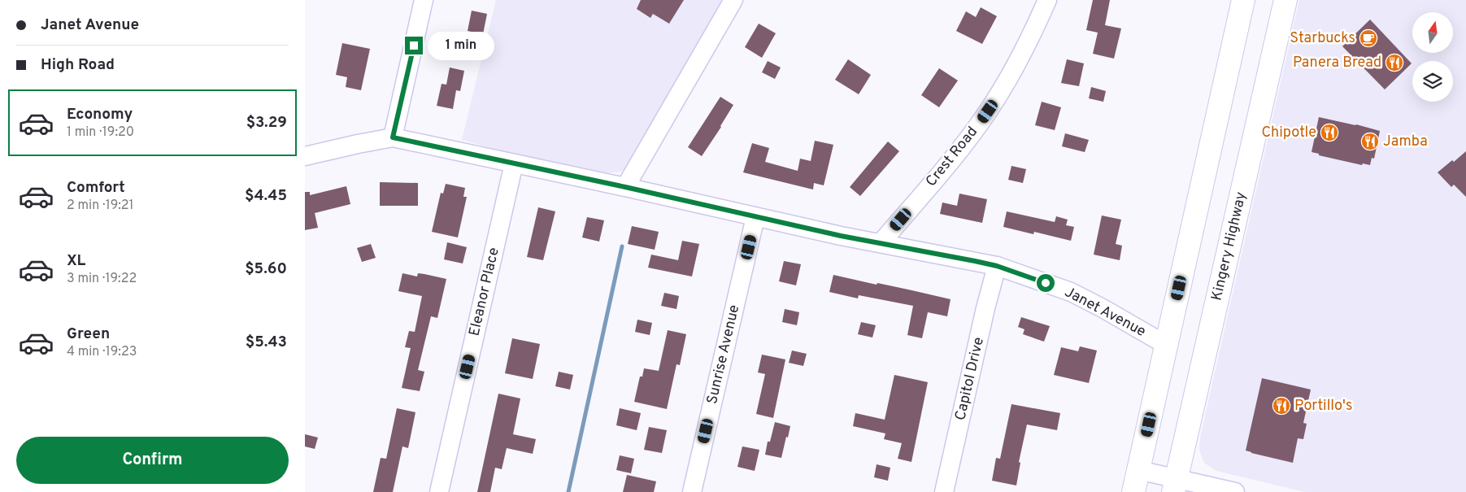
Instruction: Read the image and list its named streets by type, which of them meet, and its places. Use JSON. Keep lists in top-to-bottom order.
{
  "streets": {
    "highway": ["Kingery Highway"],
    "street": [
      "Crest Road",
      "Eleanor Place",
      "Janet Avenue",
      "Sunrise Avenue",
      "Capitol Drive"
    ]
  },
  "crossings": [
    ["Crest Road", "Janet Avenue"],
    ["Eleanor Place", "Janet Avenue"],
    ["Janet Avenue", "Sunrise Avenue"],
    ["Janet Avenue", "Capitol Drive"]
  ],
  "places": {
    "cafe": ["Starbucks"],
    "restaurant": [
      "Panera Bread",
      "Chipotle",
      "Jamba",
      "Portillo's"
    ]
  },
  "north": "top",
  "page": {
    "banner": ["Janet Avenue", "High Road"],
    "bubble": "1 min",
    "list": [
      {
        "name": "Economy",
        "note": "1 min · 19:20",
        "value": "$3.29"
      },
      {
        "name": "Comfort",
        "note": "2 min · 19:21",
        "value": "$4.45"
      },
      {
        "name": "XL",
        "note": "3 min · 19:22",
        "value": "$5.60"
      },
      {
        "name": "Green",
        "note": "4 min · 19:23",
        "value": "$5.43"
      }
    ],
    "buttons": "Confirm"
  }
}
